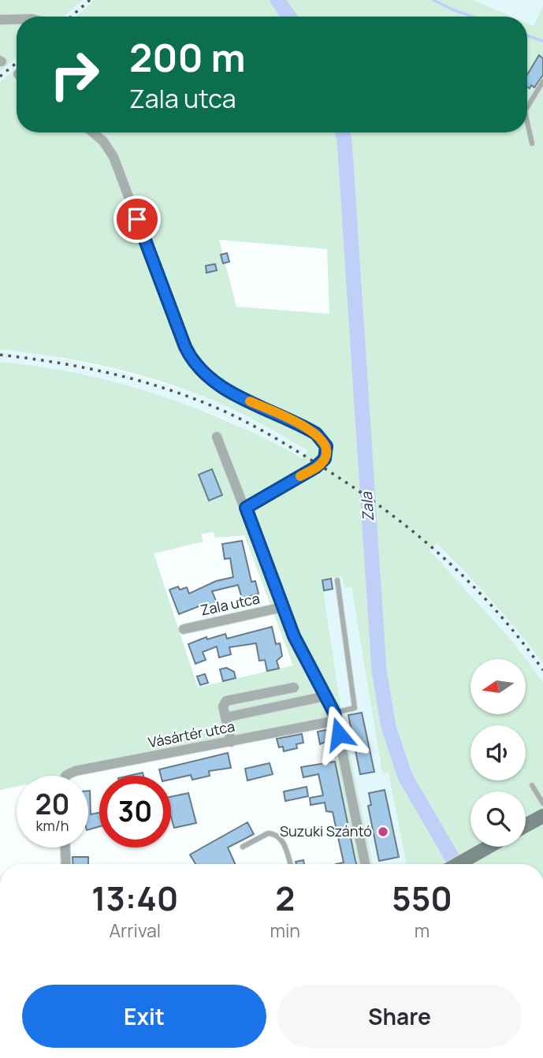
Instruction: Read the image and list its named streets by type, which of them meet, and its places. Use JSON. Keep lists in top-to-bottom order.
{
  "streets": {
    "street": ["Zala utca", "Vásártér utca"]
  },
  "crossings": [
    ["Zala utca", "Vásártér utca"]
  ],
  "water": ["Zala"],
  "places": ["Suzuki Szántó"],
  "north": "left",
  "page": {
    "turn": ["200 m", "Zala utca"],
    "speed": "20 km/h",
    "limit": "30",
    "eta": [
      "13:40",
      "Arrival",
      "2",
      "min",
      "550",
      "m"
    ],
    "buttons": ["Exit", "Share"]
  }
}
